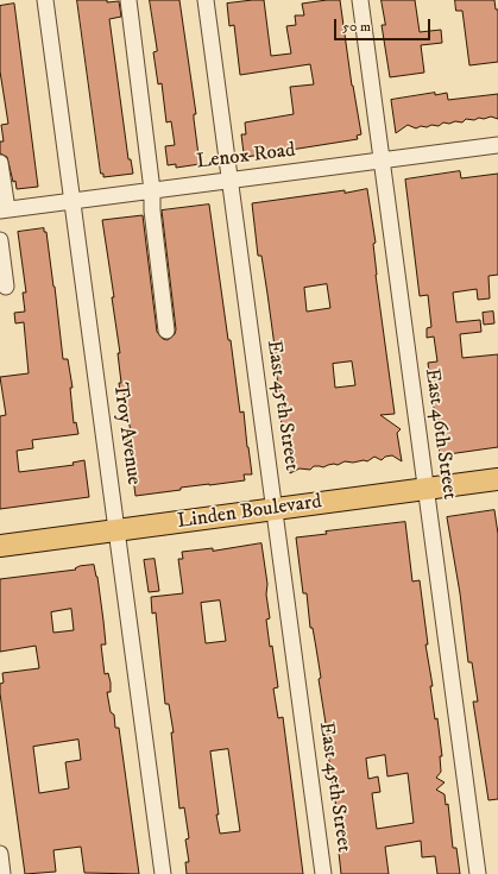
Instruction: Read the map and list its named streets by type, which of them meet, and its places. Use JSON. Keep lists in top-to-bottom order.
{
  "streets": {
    "highway": ["Linden Boulevard"],
    "street": [
      "Lenox Road",
      "East 45th Street",
      "Troy Avenue",
      "East 46th Street"
    ]
  },
  "crossings": [
    ["Lenox Road", "East 45th Street"],
    ["Lenox Road", "Troy Avenue"],
    ["Lenox Road", "East 46th Street"],
    ["East 45th Street", "Linden Boulevard"],
    ["Troy Avenue", "Linden Boulevard"],
    ["East 46th Street", "Linden Boulevard"]
  ],
  "scale_bar": "50 m"
}
